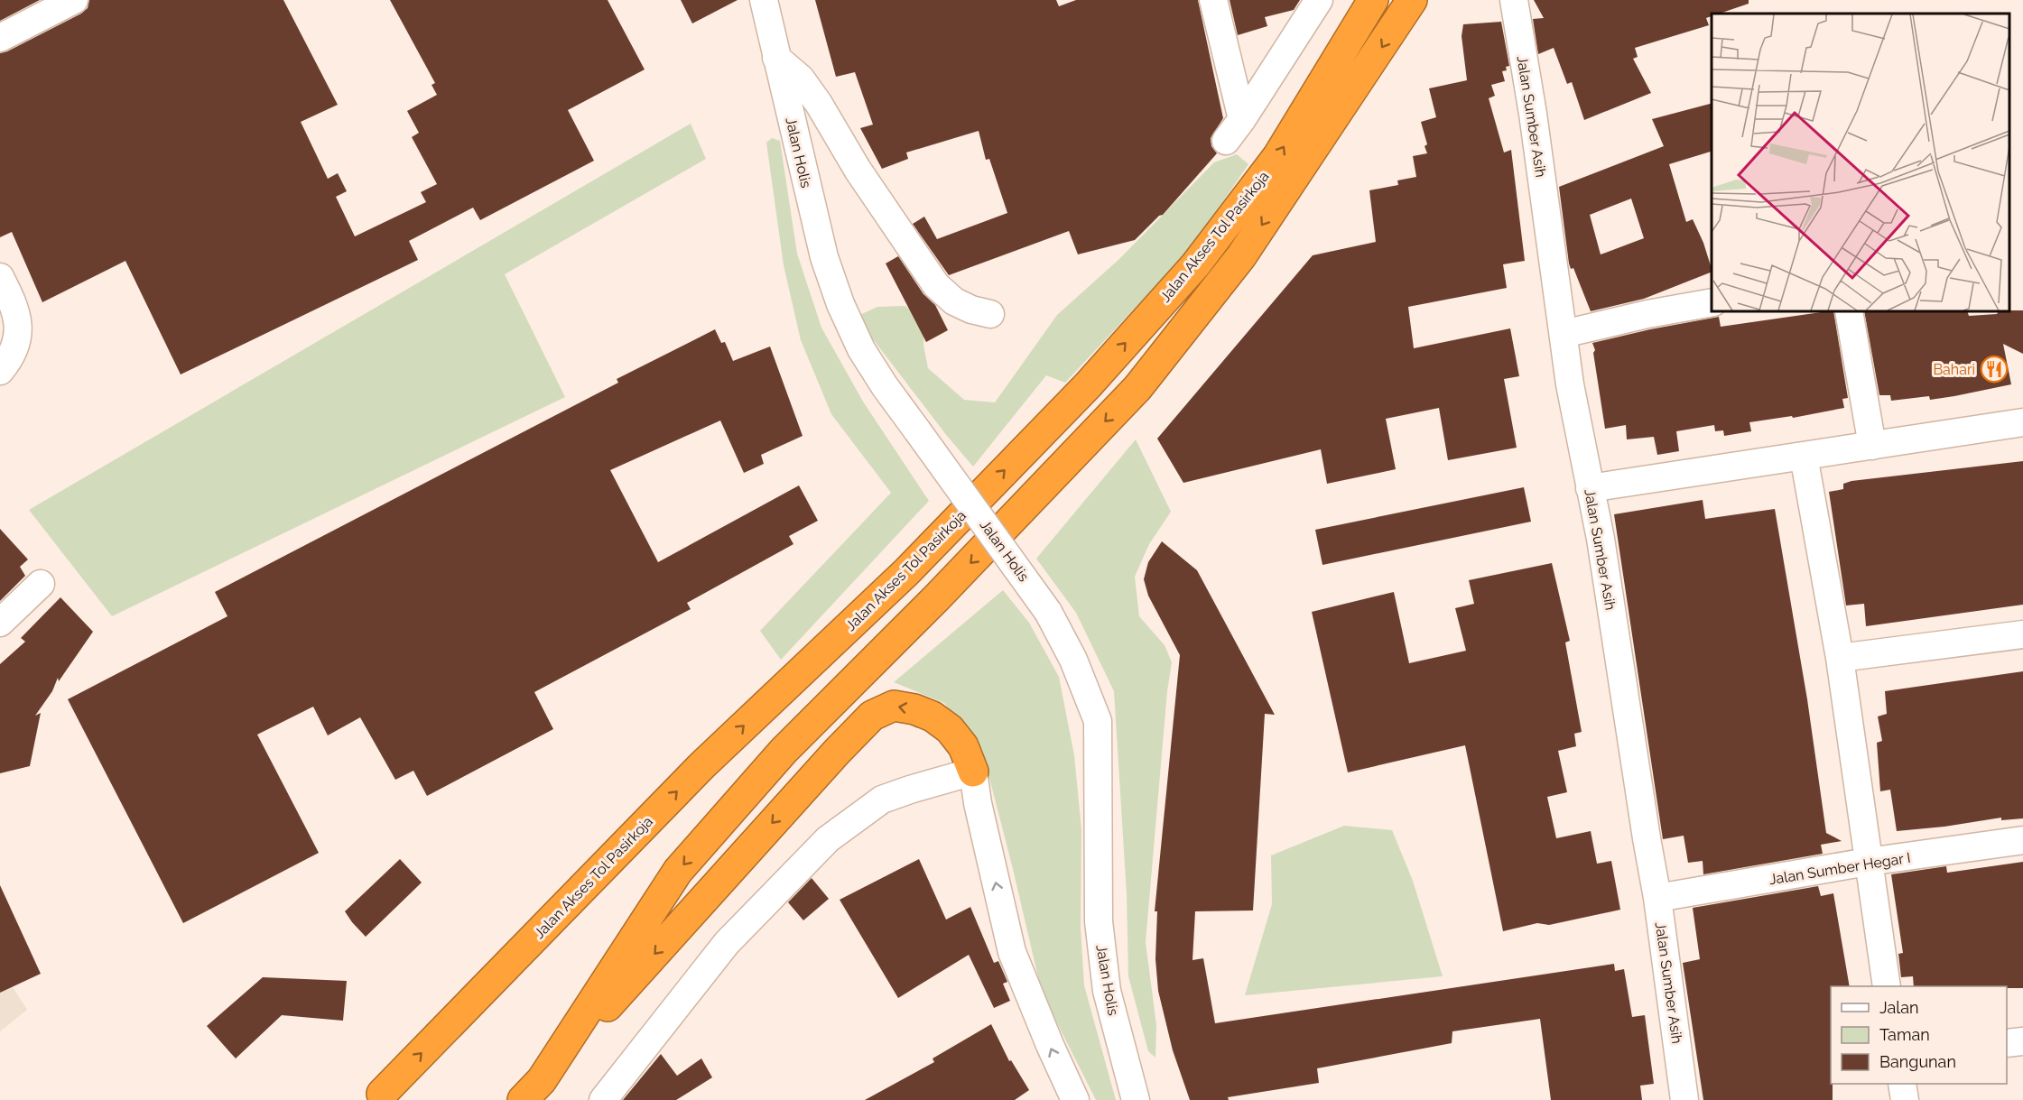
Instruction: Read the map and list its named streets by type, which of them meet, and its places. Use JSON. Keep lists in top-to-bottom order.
{
  "streets": {
    "highway": ["Jalan Akses Tol Pasirkoja"],
    "street": ["Jalan Sumber Asih", "Jalan Holis", "Jalan Sumber Hegar I"]
  },
  "crossings": [
    ["Jalan Sumber Asih", "Jalan Sumber Hegar I"]
  ],
  "places": {
    "restaurant": ["Bahari"]
  },
  "legend": ["Jalan", "Taman", "Bangunan"]
}
